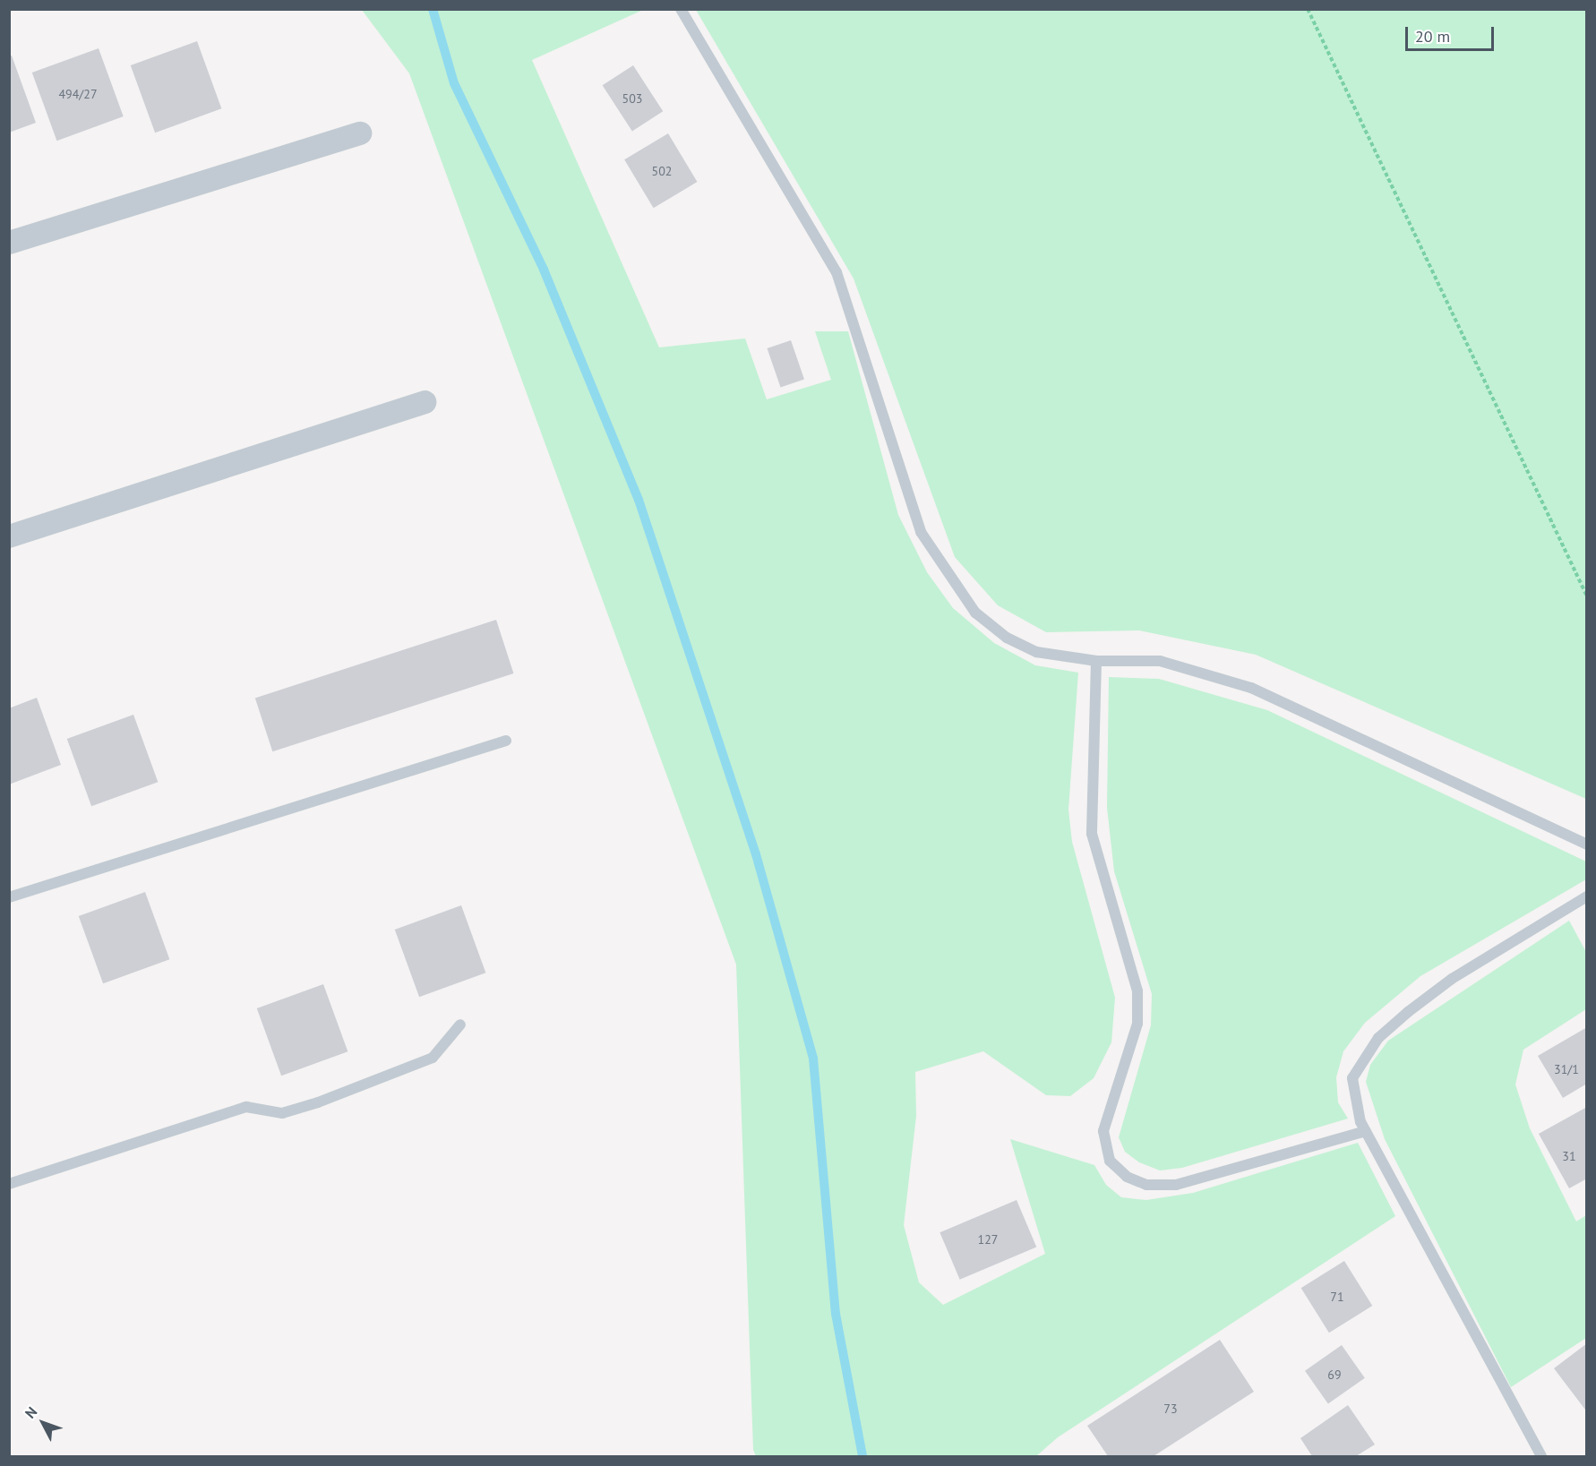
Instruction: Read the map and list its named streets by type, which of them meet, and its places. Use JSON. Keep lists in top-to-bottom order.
{
  "house_numbers": [
    "494/27",
    "503",
    "502",
    "31/1",
    "31",
    "127",
    "71",
    "69",
    "73"
  ],
  "scale_bar": "20 m",
  "north": "top left"
}
